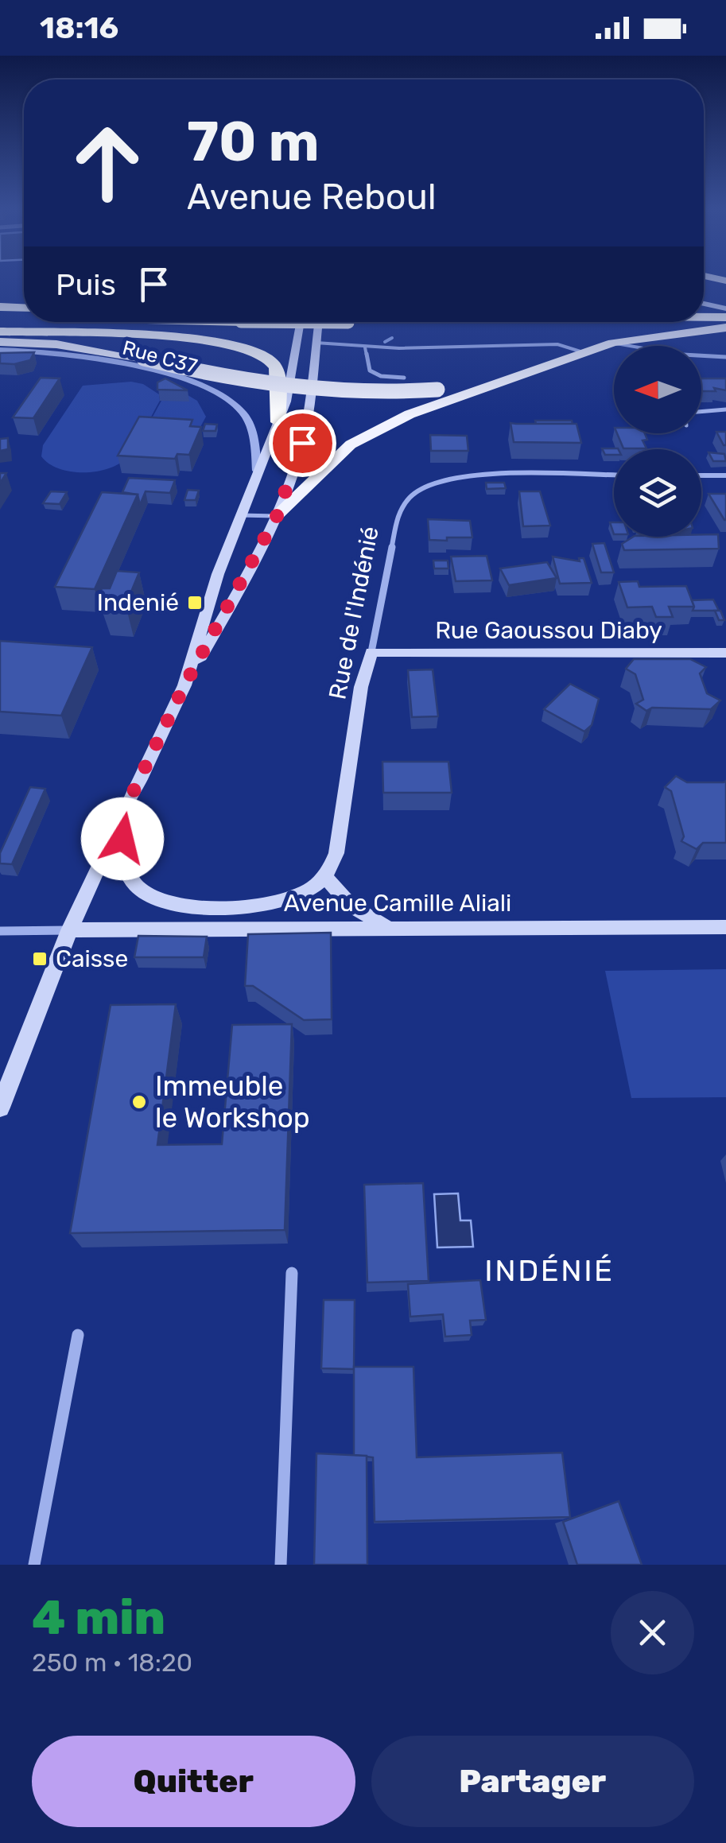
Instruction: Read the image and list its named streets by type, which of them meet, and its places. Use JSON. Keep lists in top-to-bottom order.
{
  "streets": {
    "main road": ["Rue de l'Indénié", "Rue Gaoussou Diaby", "Avenue Camille Aliali"],
    "street": ["Rue C37"]
  },
  "crossings": [
    ["Rue de l'Indénié", "Rue Gaoussou Diaby"]
  ],
  "districts": ["INDÉNIÉ"],
  "places": {
    "transit": ["Indenié", "Caisse"],
    "other": ["Immeuble le Workshop"]
  },
  "north": "left",
  "page": {
    "status": "18:16",
    "turn": ["70 m", "Avenue Reboul"],
    "then": "Puis",
    "heading": ["4 min", "250 m · 18:20"],
    "buttons": ["Quitter", "Partager"]
  }
}
